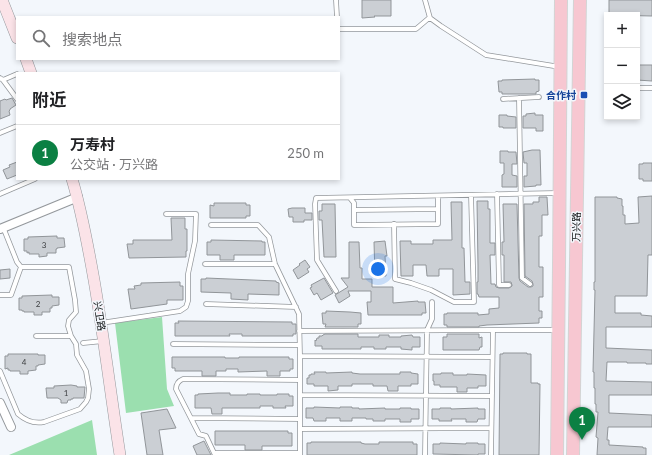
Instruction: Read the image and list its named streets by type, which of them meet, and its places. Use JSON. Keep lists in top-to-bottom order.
{
  "streets": {
    "main road": ["万兴路"],
    "street": ["兴卫路"]
  },
  "places": {
    "transit": ["合作村"]
  },
  "house_numbers": [
    "3",
    "2",
    "4",
    "1"
  ],
  "page": {
    "map_buttons": ["+", "−"],
    "search": "搜索地点",
    "heading": "附近",
    "list": [
      {
        "mark": "1",
        "name": "万寿村",
        "note": "公交站 · 万兴路",
        "value": "250 m"
      }
    ],
    "pins": "1"
  }
}
